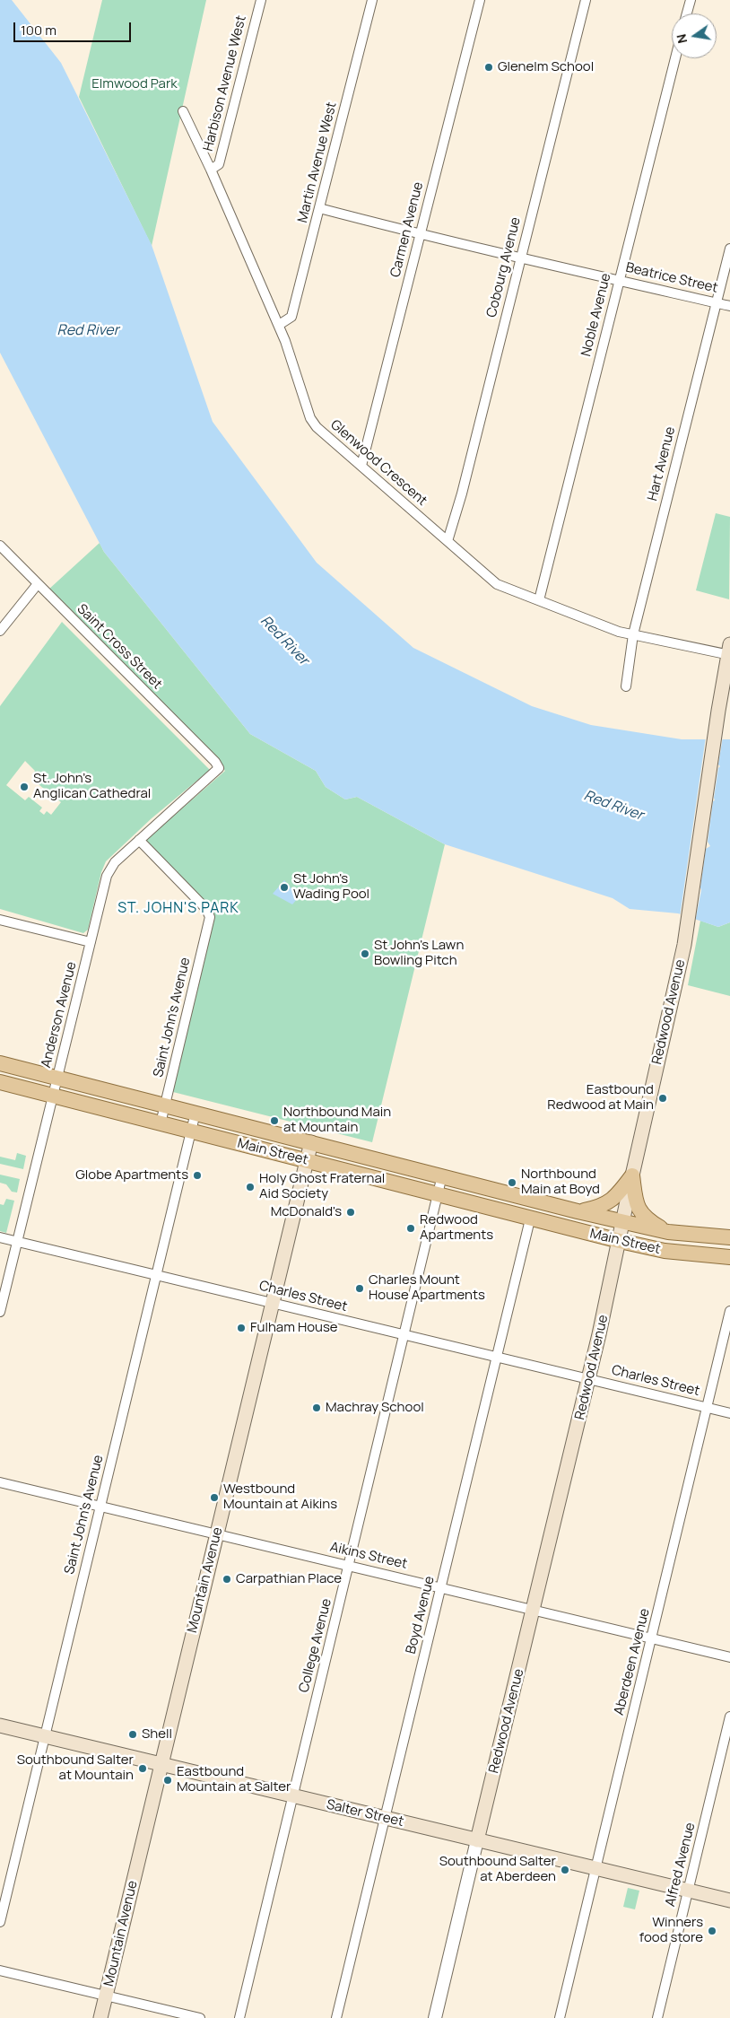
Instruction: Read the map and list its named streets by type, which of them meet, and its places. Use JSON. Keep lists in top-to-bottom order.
{
  "streets": {
    "main road": [
      "Redwood Avenue",
      "Main Street",
      "Mountain Avenue",
      "Salter Street"
    ],
    "street": [
      "Harbison Avenue West",
      "Martin Avenue West",
      "Carmen Avenue",
      "Cobourg Avenue",
      "Beatrice Street",
      "Noble Avenue",
      "Glenwood Crescent",
      "Hart Avenue",
      "Saint Cross Street",
      "Anderson Avenue",
      "Saint John's Avenue",
      "Charles Street",
      "Aikins Street",
      "Boyd Avenue",
      "College Avenue",
      "Aberdeen Avenue",
      "Alfred Avenue"
    ]
  },
  "crossings": [
    ["Harbison Avenue West", "Glenwood Crescent"],
    ["Martin Avenue West", "Beatrice Street"],
    ["Martin Avenue West", "Glenwood Crescent"],
    ["Carmen Avenue", "Beatrice Street"],
    ["Carmen Avenue", "Glenwood Crescent"],
    ["Cobourg Avenue", "Beatrice Street"],
    ["Cobourg Avenue", "Glenwood Crescent"],
    ["Beatrice Street", "Noble Avenue"],
    ["Beatrice Street", "Hart Avenue"],
    ["Noble Avenue", "Glenwood Crescent"],
    ["Glenwood Crescent", "Hart Avenue"],
    ["Glenwood Crescent", "Redwood Avenue"],
    ["Saint Cross Street", "Anderson Avenue"],
    ["Redwood Avenue", "Main Street"],
    ["Redwood Avenue", "Charles Street"],
    ["Redwood Avenue", "Aikins Street"],
    ["Redwood Avenue", "Salter Street"],
    ["Anderson Avenue", "Saint John's Avenue"],
    ["Anderson Avenue", "Main Street"],
    ["Anderson Avenue", "Charles Street"],
    ["Saint John's Avenue", "Main Street"],
    ["Saint John's Avenue", "Charles Street"],
    ["Saint John's Avenue", "Aikins Street"],
    ["Saint John's Avenue", "Salter Street"],
    ["Main Street", "Mountain Avenue"],
    ["Main Street", "Boyd Avenue"],
    ["Main Street", "College Avenue"],
    ["Charles Street", "Mountain Avenue"],
    ["Charles Street", "Boyd Avenue"],
    ["Charles Street", "College Avenue"],
    ["Charles Street", "Aberdeen Avenue"],
    ["Aikins Street", "Mountain Avenue"],
    ["Aikins Street", "Boyd Avenue"],
    ["Aikins Street", "College Avenue"],
    ["Aikins Street", "Aberdeen Avenue"],
    ["Mountain Avenue", "Salter Street"],
    ["Boyd Avenue", "Salter Street"],
    ["College Avenue", "Salter Street"],
    ["Aberdeen Avenue", "Salter Street"],
    ["Salter Street", "Alfred Avenue"]
  ],
  "districts": ["ST. JOHN'S PARK"],
  "water": ["Red River"],
  "parks": ["Elmwood Park"],
  "places": [
    "Glenelm School",
    "St. John’s Anglican Cathedral",
    "St John's Wading Pool",
    "St John's Lawn Bowling Pitch",
    "Eastbound Redwood at Main",
    "Northbound Main at Mountain",
    "Globe Apartments",
    "Northbound Main at Boyd",
    "Holy Ghost Fraternal Aid Society",
    "McDonald's",
    "Redwood Apartments",
    "Charles Mount House Apartments",
    "Fulham House",
    "Machray School",
    "Westbound Mountain at Aikins",
    "Carpathian Place",
    "Shell",
    "Southbound Salter at Mountain",
    "Eastbound Mountain at Salter",
    "Southbound Salter at Aberdeen",
    "Winners food store"
  ],
  "scale_bar": "100 m",
  "north": "left"
}
